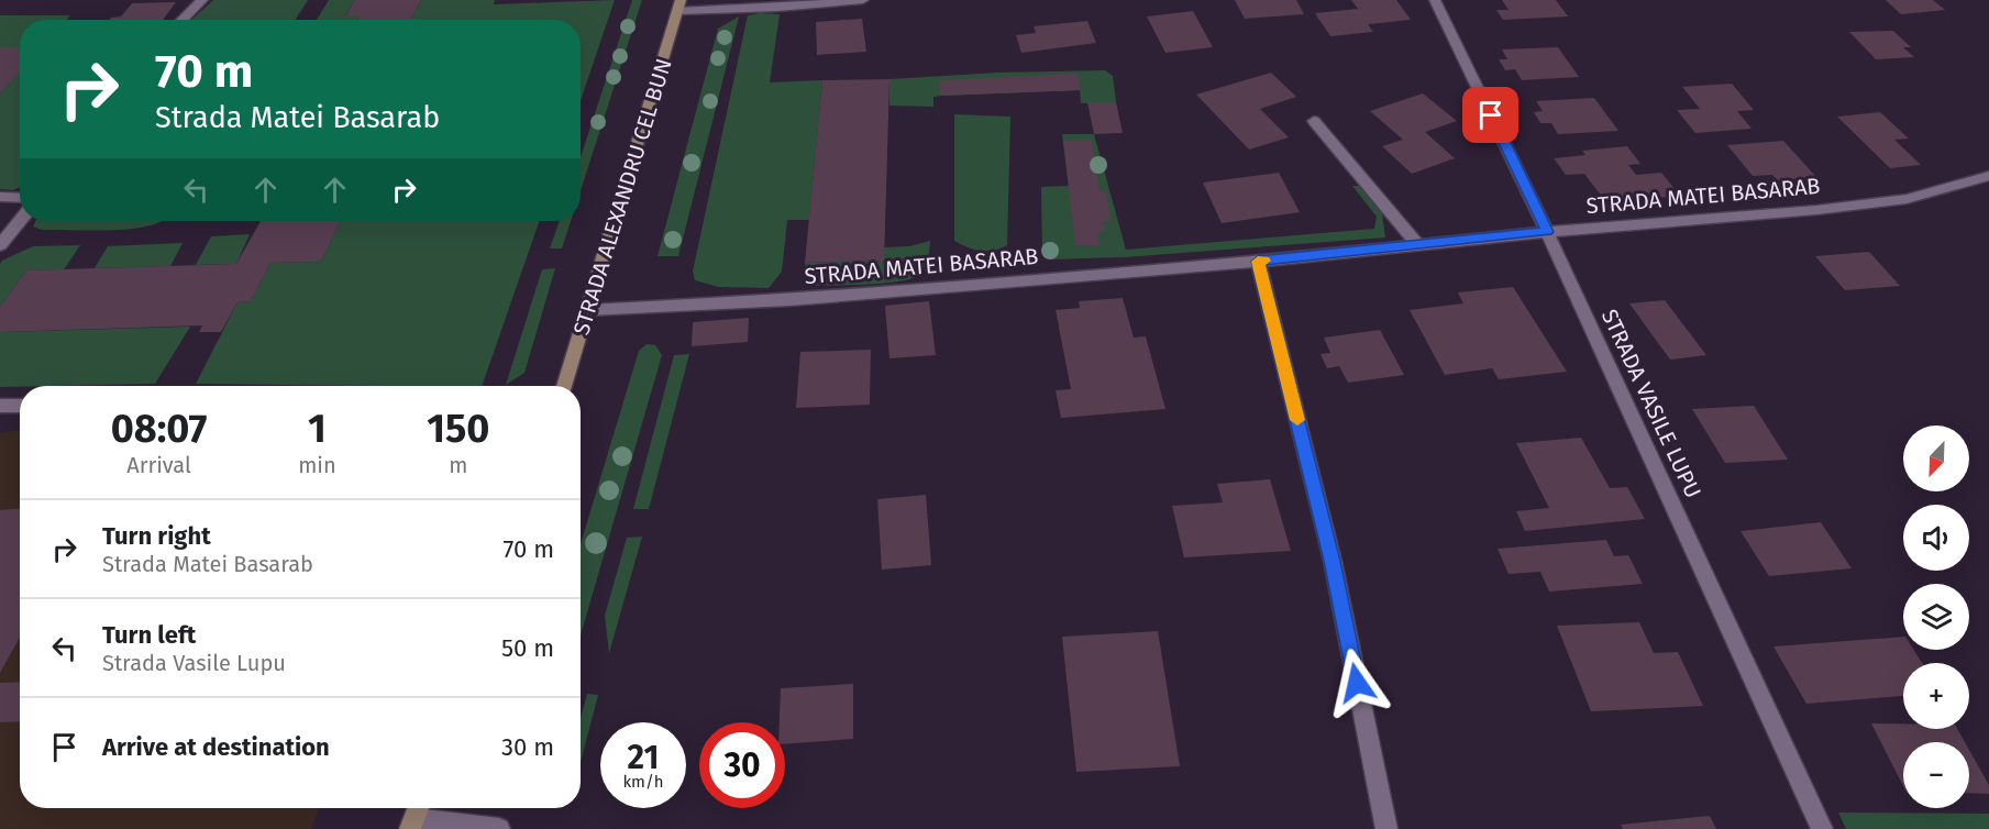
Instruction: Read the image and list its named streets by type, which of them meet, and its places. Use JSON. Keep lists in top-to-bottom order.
{
  "streets": {
    "main road": ["STRADA ALEXANDRU CEL BUN"],
    "street": ["STRADA MATEI BASARAB", "STRADA VASILE LUPU"]
  },
  "crossings": [
    ["STRADA MATEI BASARAB", "STRADA ALEXANDRU CEL BUN"],
    ["STRADA MATEI BASARAB", "STRADA VASILE LUPU"]
  ],
  "north": "bottom left",
  "page": {
    "turn": ["70 m", "Strada Matei Basarab"],
    "eta": [
      "08:07",
      "Arrival",
      "1",
      "min",
      "150",
      "m"
    ],
    "map_buttons": ["+", "−"],
    "list": [
      {
        "name": "Turn right",
        "note": "Strada Matei Basarab",
        "value": "70 m"
      },
      {
        "name": "Turn left",
        "note": "Strada Vasile Lupu",
        "value": "50 m"
      },
      {
        "name": "Arrive at destination",
        "value": "30 m"
      }
    ],
    "speed": "21 km/h",
    "limit": "30"
  }
}
